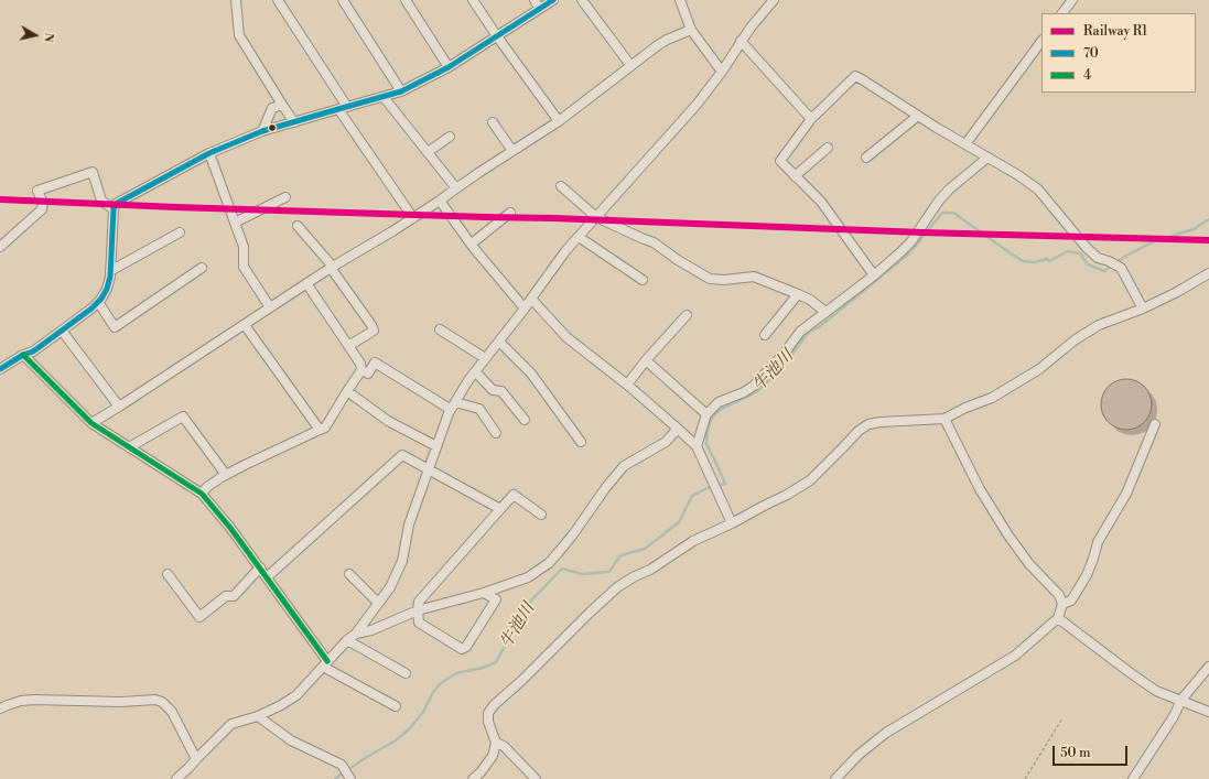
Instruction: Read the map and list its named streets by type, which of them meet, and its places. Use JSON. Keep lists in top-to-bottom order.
{
  "water": ["牛池川"],
  "lines": ["transit line 70", "rail line R1", "transit line 4"],
  "legend": ["Railway R1", "70", "4"],
  "scale_bar": "50 m",
  "north": "right"
}
